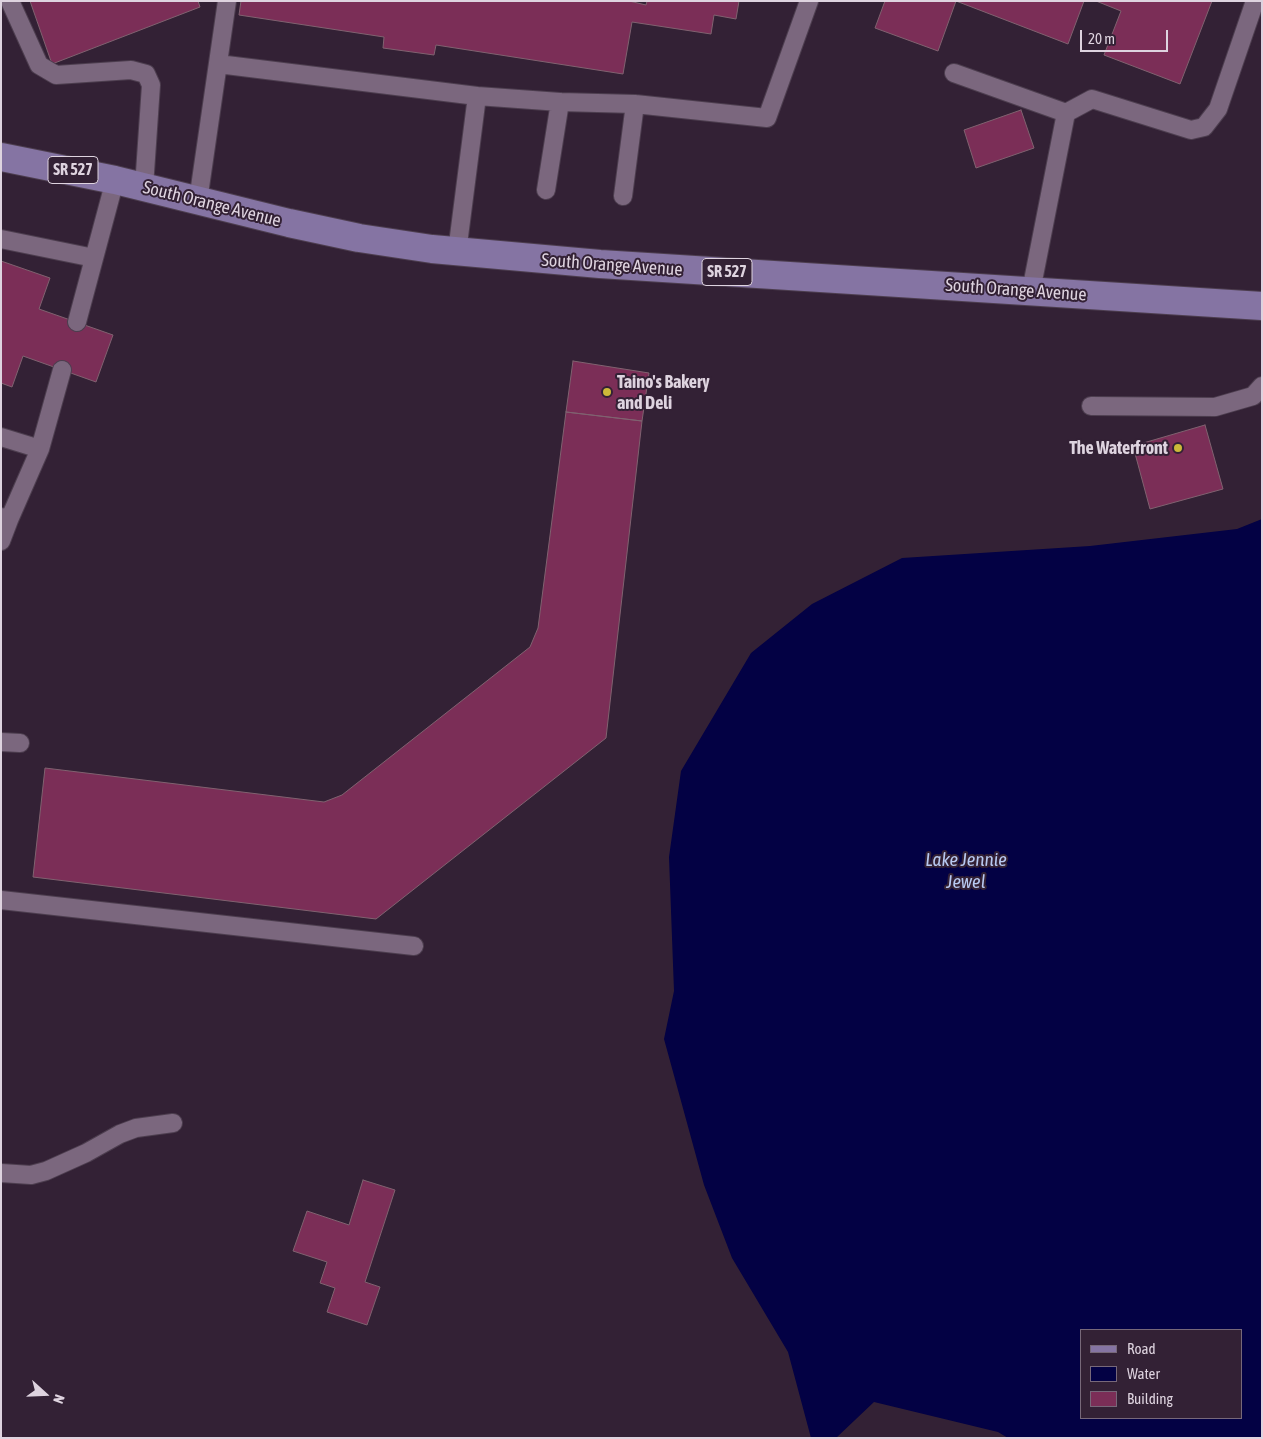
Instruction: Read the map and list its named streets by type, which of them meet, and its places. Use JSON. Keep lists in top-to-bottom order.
{
  "streets": {
    "main road": ["SR 527", "South Orange Avenue"]
  },
  "water": ["Lake Jennie Jewel"],
  "places": ["Taino's Bakery and Deli", "The Waterfront"],
  "legend": ["Road", "Water", "Building"],
  "scale_bar": "20 m",
  "north": "right"
}
